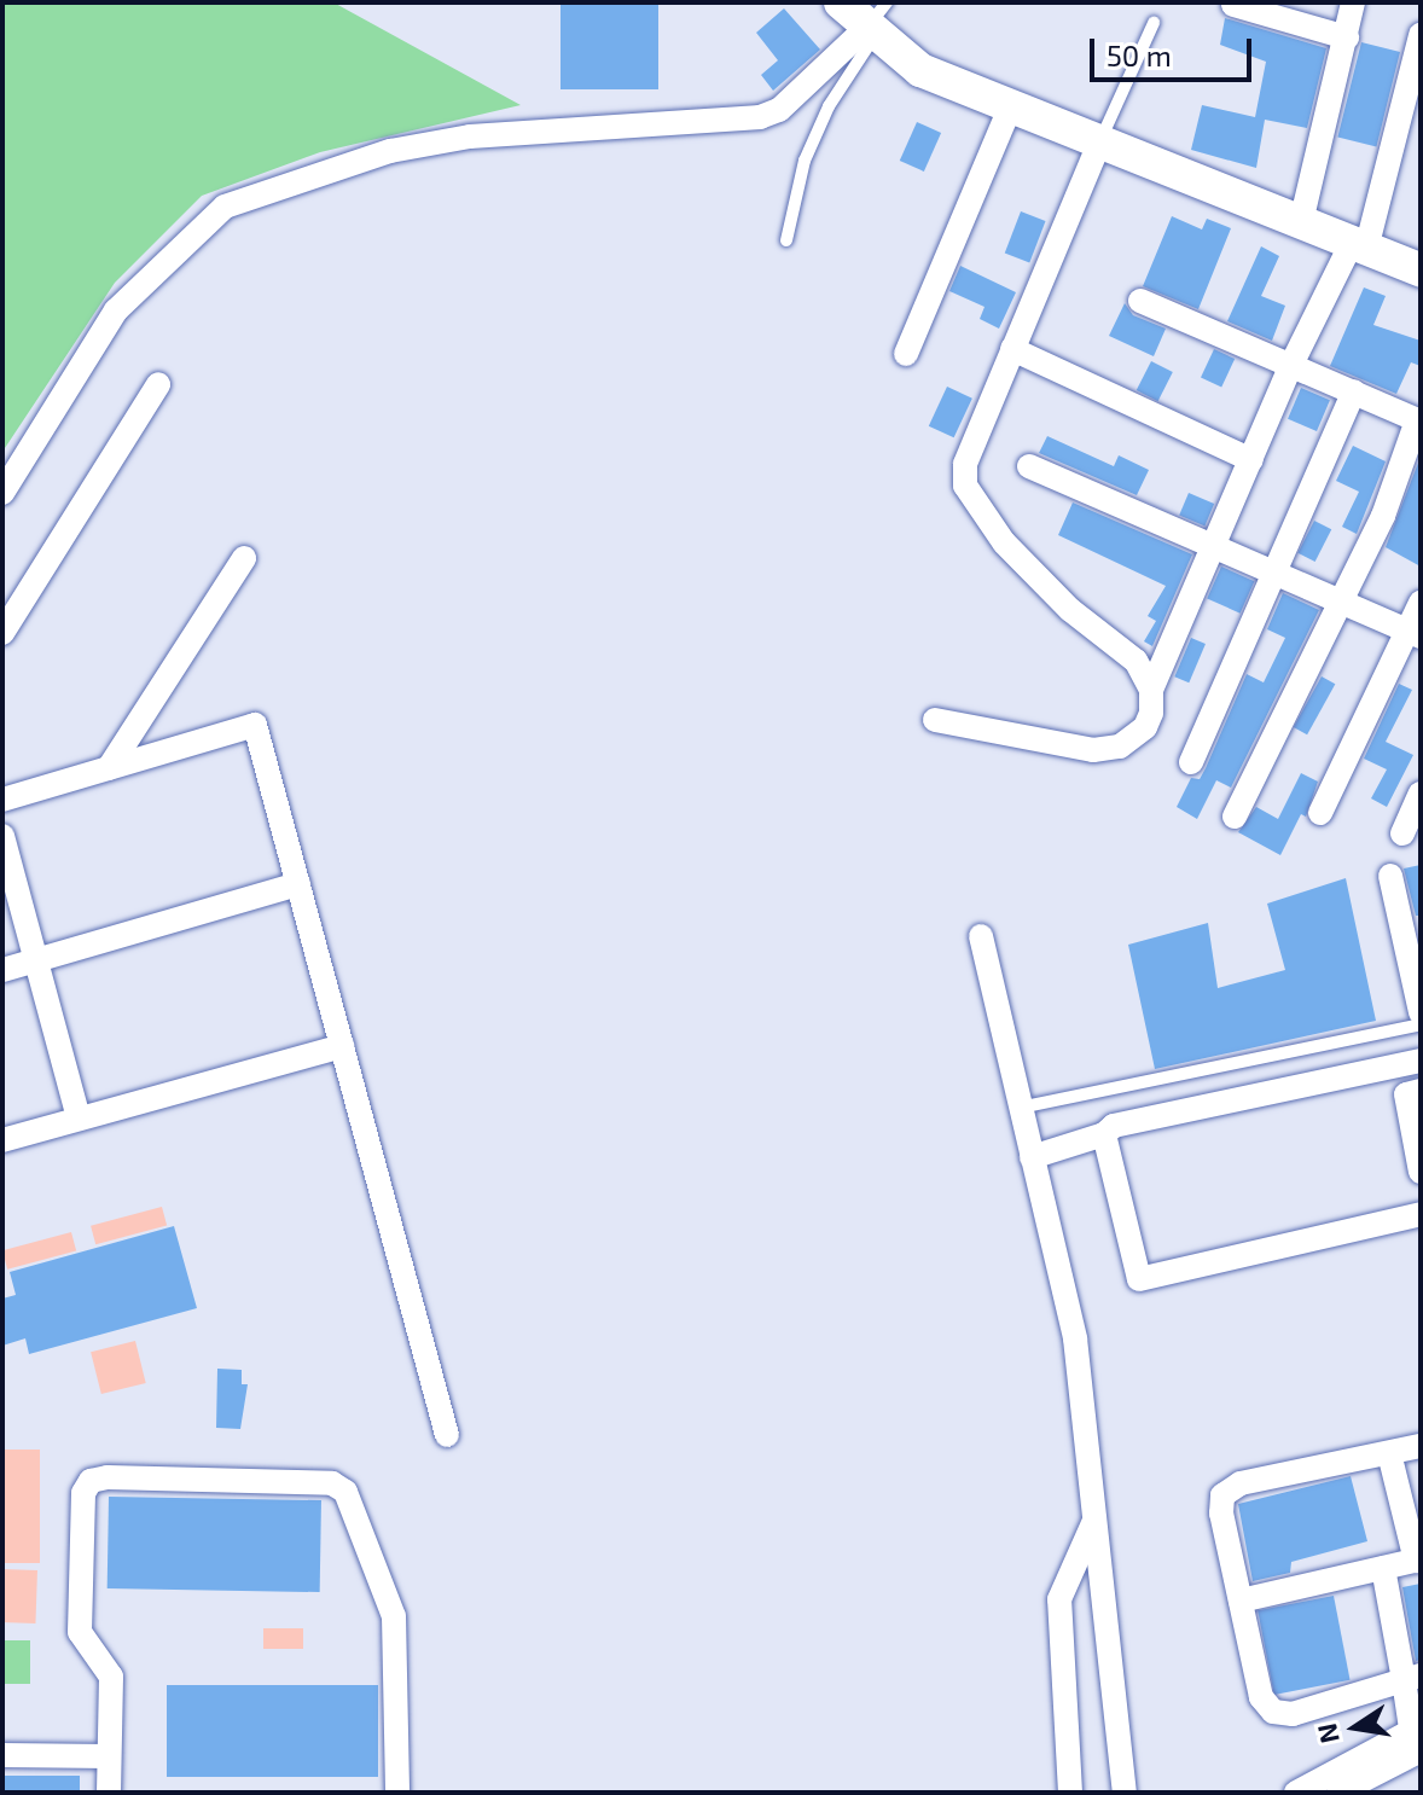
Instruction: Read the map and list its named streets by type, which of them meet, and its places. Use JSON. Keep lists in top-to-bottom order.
{
  "scale_bar": "50 m",
  "north": "left"
}
